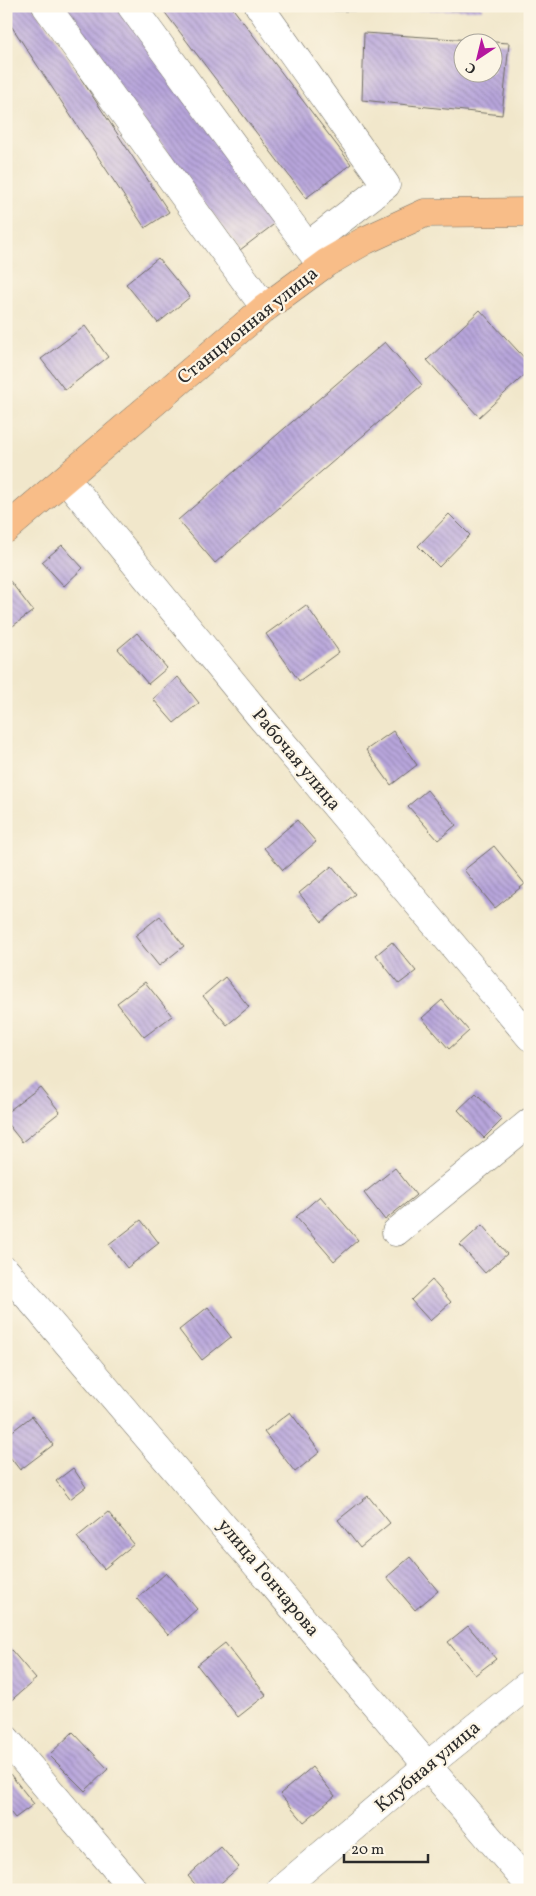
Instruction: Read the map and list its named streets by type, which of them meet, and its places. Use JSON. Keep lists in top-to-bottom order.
{
  "streets": {
    "main road": ["Станционная улица"],
    "street": ["Рабочая улица", "улица Гончарова", "Клубная улица"]
  },
  "crossings": [
    ["Станционная улица", "Рабочая улица"],
    ["улица Гончарова", "Клубная улица"]
  ],
  "scale_bar": "20 m",
  "north": "bottom left"
}
